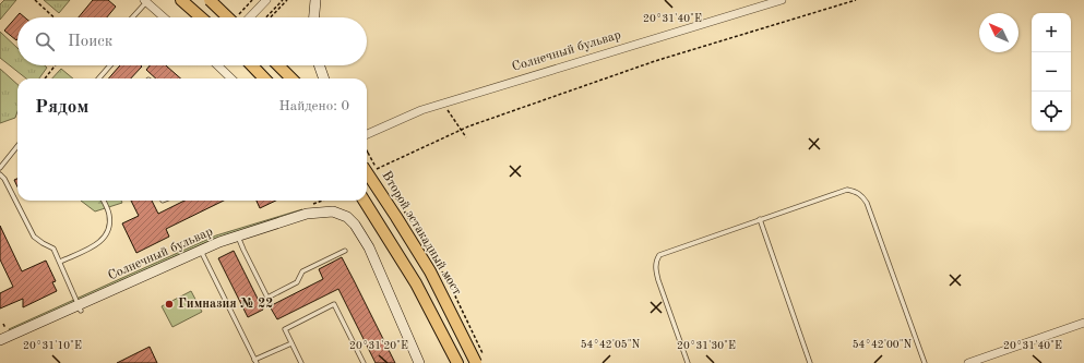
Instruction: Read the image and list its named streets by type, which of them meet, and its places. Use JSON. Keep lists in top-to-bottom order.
{
  "streets": {
    "main road": ["Второй эстакадный мост"],
    "street": ["Солнечный бульвар"]
  },
  "places": ["Гимназия № 22"],
  "north": "top left",
  "page": {
    "map_buttons": ["+", "−"],
    "search": "Поиск",
    "heading": ["Рядом", "Найдено: 0"]
  },
  "coordinates": [
    "20°31'40\"E",
    "54°42'05\"N",
    "54°42'00\"N",
    "20°31'10\"E",
    "20°31'20\"E",
    "20°31'30\"E"
  ]
}
